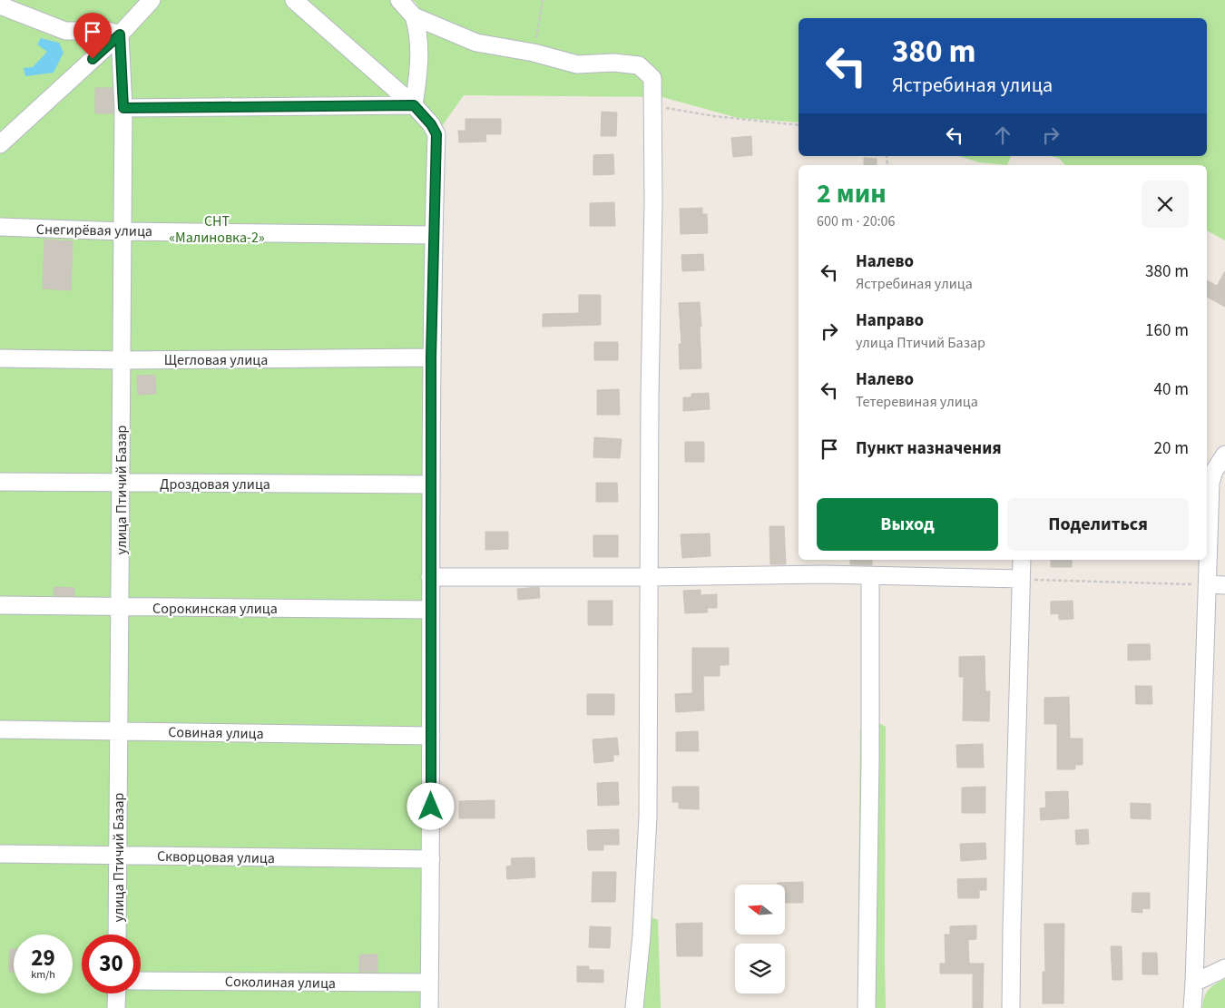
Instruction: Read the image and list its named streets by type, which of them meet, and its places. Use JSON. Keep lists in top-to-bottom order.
{
  "streets": {
    "street": [
      "Снегирёвая улица",
      "Щегловая улица",
      "Дроздовая улица",
      "улица Птичий Базар",
      "Сорокинская улица",
      "Совиная улица",
      "Скворцовая улица",
      "Соколиная улица"
    ]
  },
  "crossings": [
    ["Снегирёвая улица", "улица Птичий Базар"],
    ["Щегловая улица", "улица Птичий Базар"],
    ["Дроздовая улица", "улица Птичий Базар"],
    ["улица Птичий Базар", "Сорокинская улица"],
    ["улица Птичий Базар", "Совиная улица"],
    ["улица Птичий Базар", "Скворцовая улица"]
  ],
  "parks": ["СНТ «Малиновка-2»"],
  "north": "left",
  "page": {
    "turn": ["380 m", "Ястребиная улица"],
    "heading": ["2 мин", "600 m · 20:06"],
    "list": [
      {
        "name": "Налево",
        "note": "Ястребиная улица",
        "value": "380 m"
      },
      {
        "name": "Направо",
        "note": "улица Птичий Базар",
        "value": "160 m"
      },
      {
        "name": "Налево",
        "note": "Тетеревиная улица",
        "value": "40 m"
      },
      {
        "name": "Пункт назначения",
        "value": "20 m"
      }
    ],
    "buttons": ["Выход", "Поделиться"],
    "speed": "29 km/h",
    "limit": "30"
  }
}
